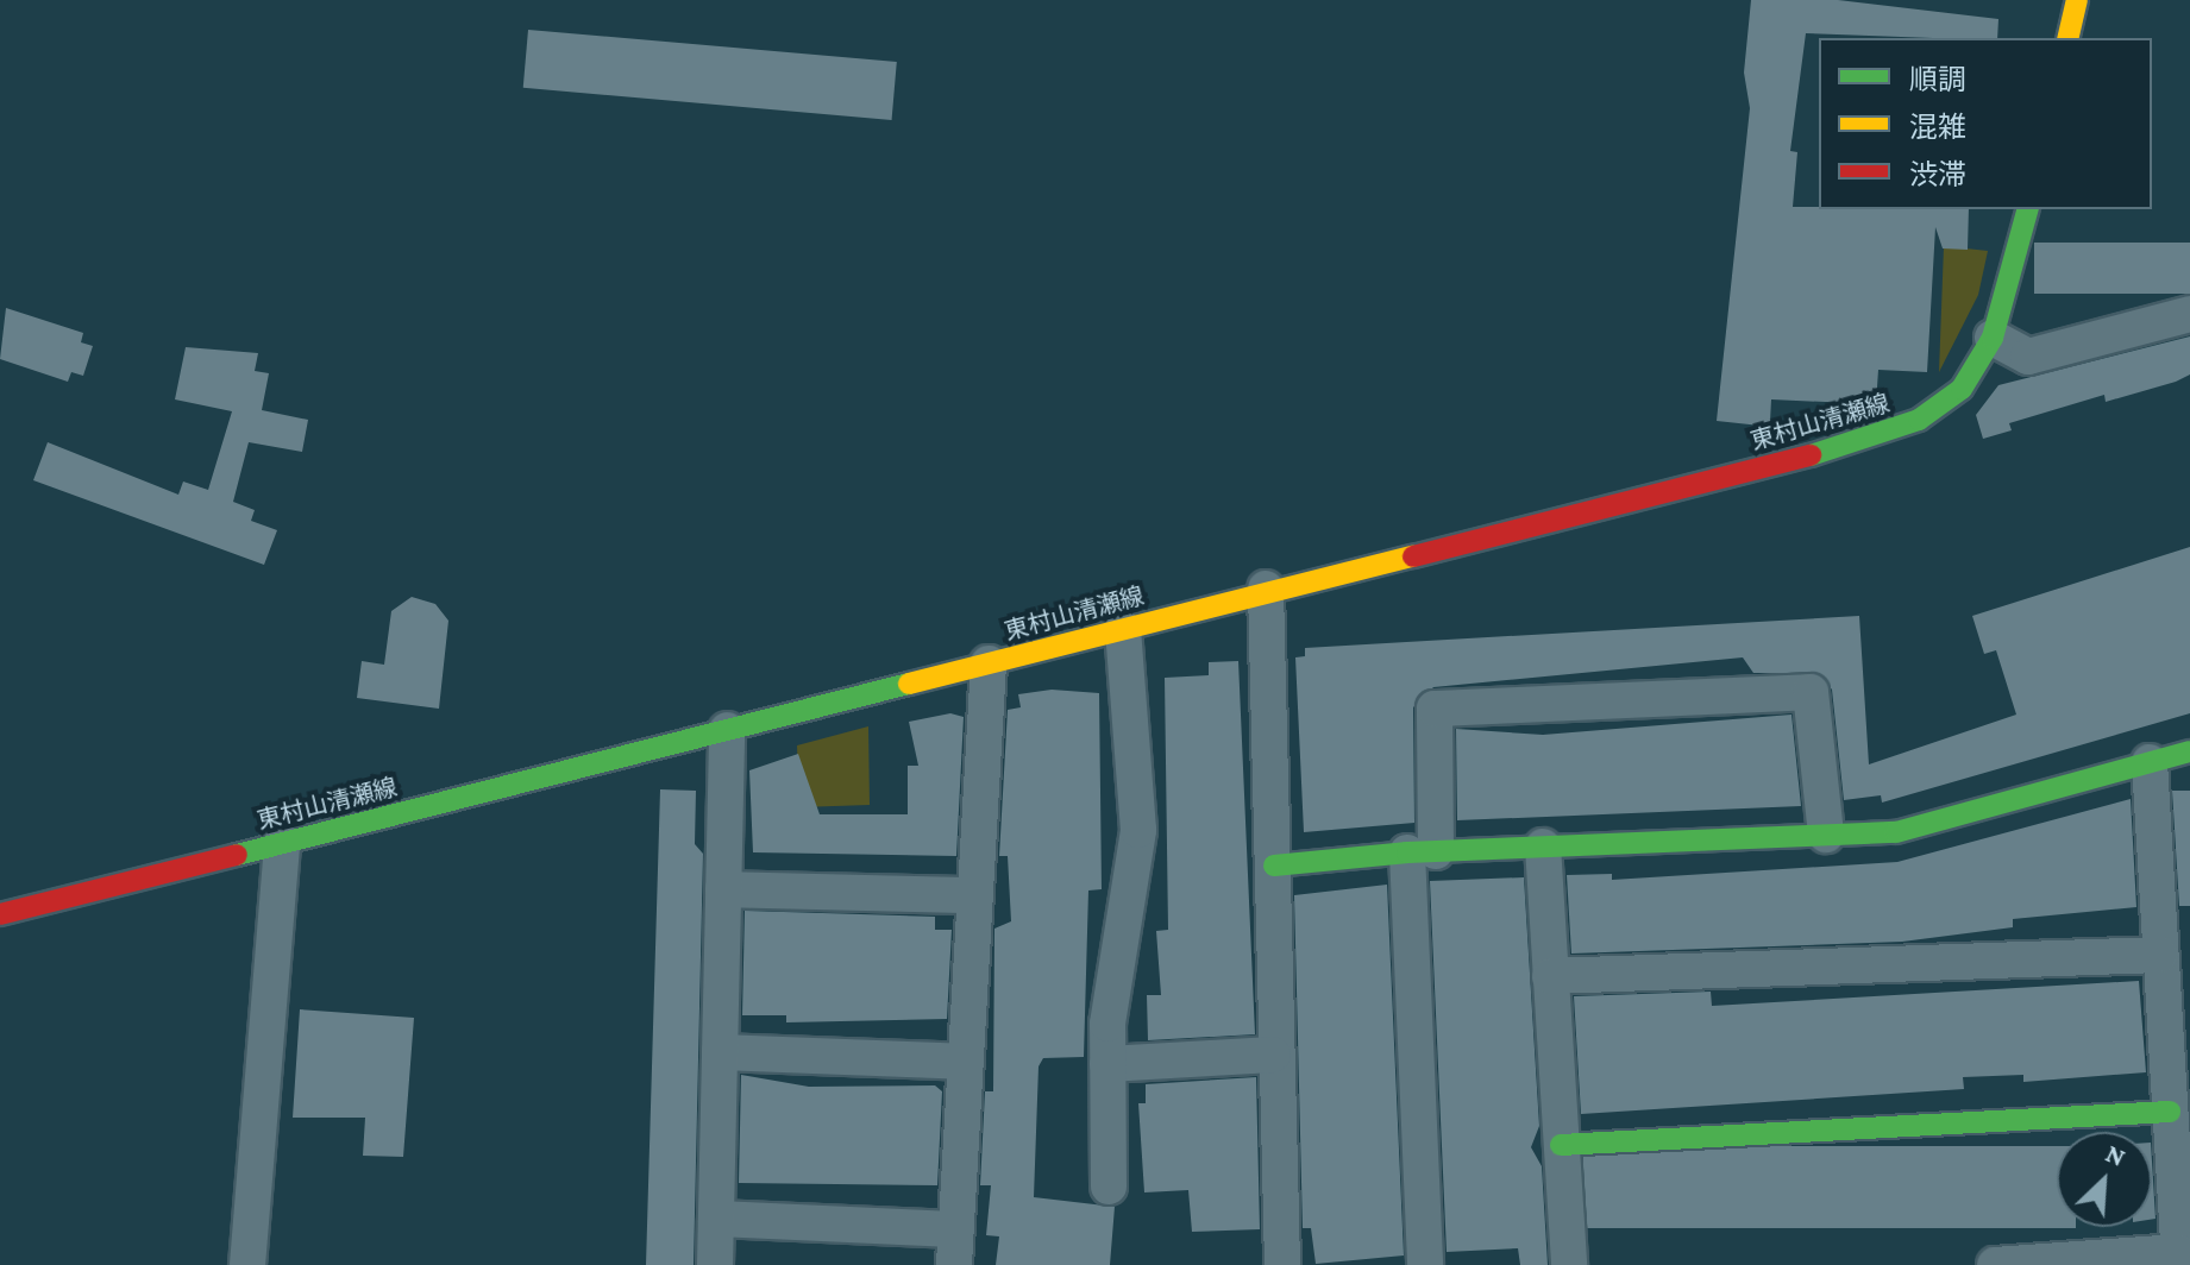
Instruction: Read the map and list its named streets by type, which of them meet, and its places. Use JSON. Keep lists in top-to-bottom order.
{
  "streets": {
    "main road": ["東村山清瀬線"]
  },
  "legend": ["順調", "混雑", "渋滞"],
  "north": "top right"
}
